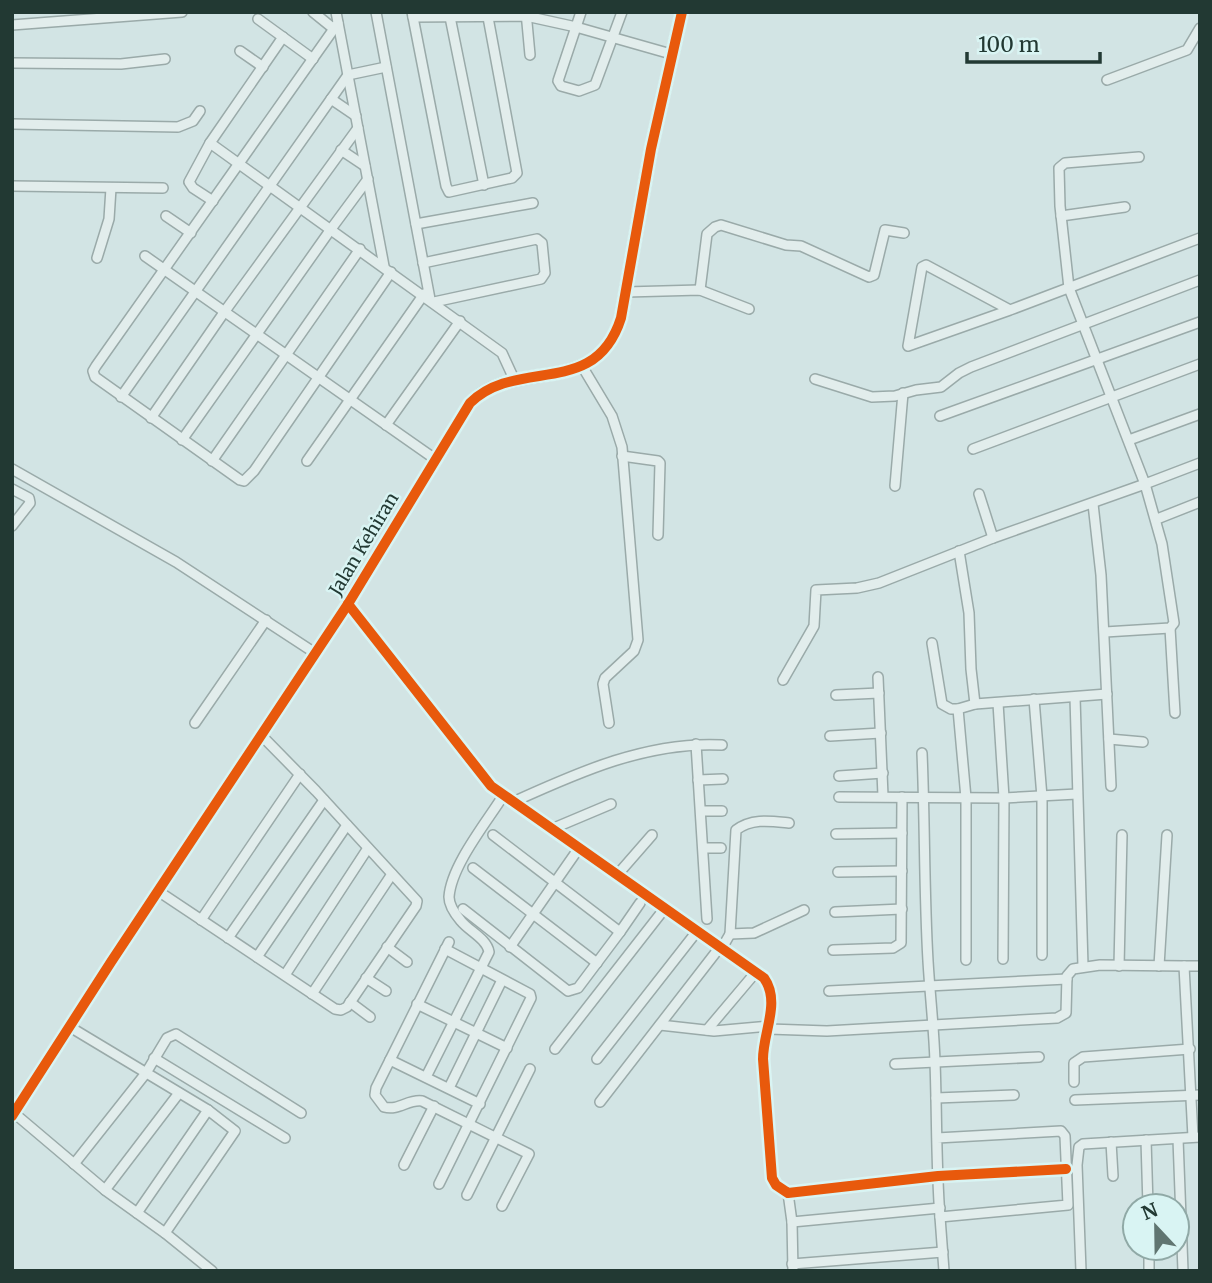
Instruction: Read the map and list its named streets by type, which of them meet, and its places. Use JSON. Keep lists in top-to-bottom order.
{
  "streets": {
    "street": ["Jalan Kehiran"]
  },
  "scale_bar": "100 m",
  "north": "top"
}
